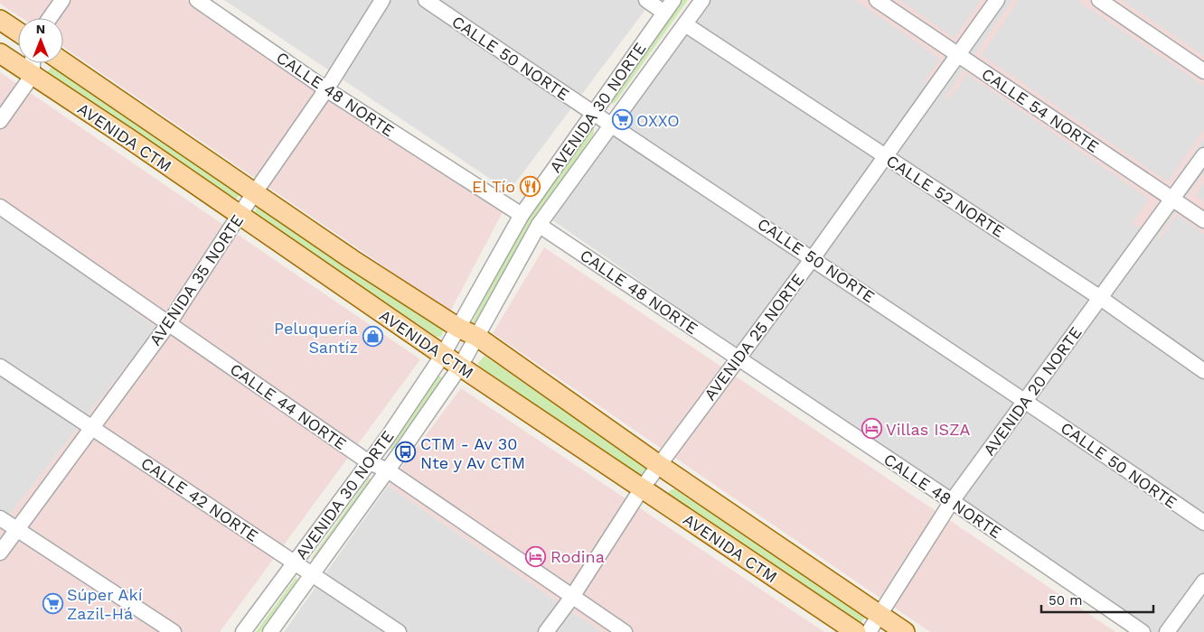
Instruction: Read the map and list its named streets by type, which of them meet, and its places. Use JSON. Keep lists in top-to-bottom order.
{
  "streets": {
    "main road": ["AVENIDA CTM"],
    "street": [
      "CALLE 50 NORTE",
      "CALLE 48 NORTE",
      "AVENIDA 30 NORTE",
      "CALLE 54 NORTE",
      "CALLE 52 NORTE",
      "AVENIDA 35 NORTE",
      "AVENIDA 25 NORTE",
      "AVENIDA 20 NORTE",
      "CALLE 44 NORTE",
      "CALLE 42 NORTE"
    ]
  },
  "crossings": [
    ["CALLE 50 NORTE", "AVENIDA 30 NORTE"],
    ["CALLE 50 NORTE", "AVENIDA 25 NORTE"],
    ["CALLE 50 NORTE", "AVENIDA 20 NORTE"],
    ["CALLE 48 NORTE", "AVENIDA 30 NORTE"],
    ["CALLE 48 NORTE", "AVENIDA 35 NORTE"],
    ["CALLE 48 NORTE", "AVENIDA 25 NORTE"],
    ["CALLE 48 NORTE", "AVENIDA 20 NORTE"],
    ["AVENIDA 30 NORTE", "AVENIDA CTM"],
    ["AVENIDA 30 NORTE", "CALLE 52 NORTE"],
    ["AVENIDA 30 NORTE", "CALLE 44 NORTE"],
    ["AVENIDA 30 NORTE", "CALLE 42 NORTE"],
    ["CALLE 54 NORTE", "AVENIDA 25 NORTE"],
    ["CALLE 54 NORTE", "AVENIDA 20 NORTE"],
    ["AVENIDA CTM", "AVENIDA 35 NORTE"],
    ["AVENIDA CTM", "AVENIDA 25 NORTE"],
    ["AVENIDA CTM", "AVENIDA 20 NORTE"],
    ["CALLE 52 NORTE", "AVENIDA 25 NORTE"],
    ["CALLE 52 NORTE", "AVENIDA 20 NORTE"],
    ["AVENIDA 35 NORTE", "CALLE 44 NORTE"],
    ["AVENIDA 35 NORTE", "CALLE 42 NORTE"],
    ["AVENIDA 25 NORTE", "CALLE 44 NORTE"]
  ],
  "places": {
    "supermarket": ["OXXO", "Súper Akí Zazil-Há"],
    "restaurant": ["El Tío"],
    "shop": ["Peluquería Santíz"],
    "hotel": ["Villas ISZA", "Rodina"],
    "bus stop": ["CTM - Av 30 Nte y Av CTM"]
  },
  "scale_bar": "50 m",
  "north": "top"
}
